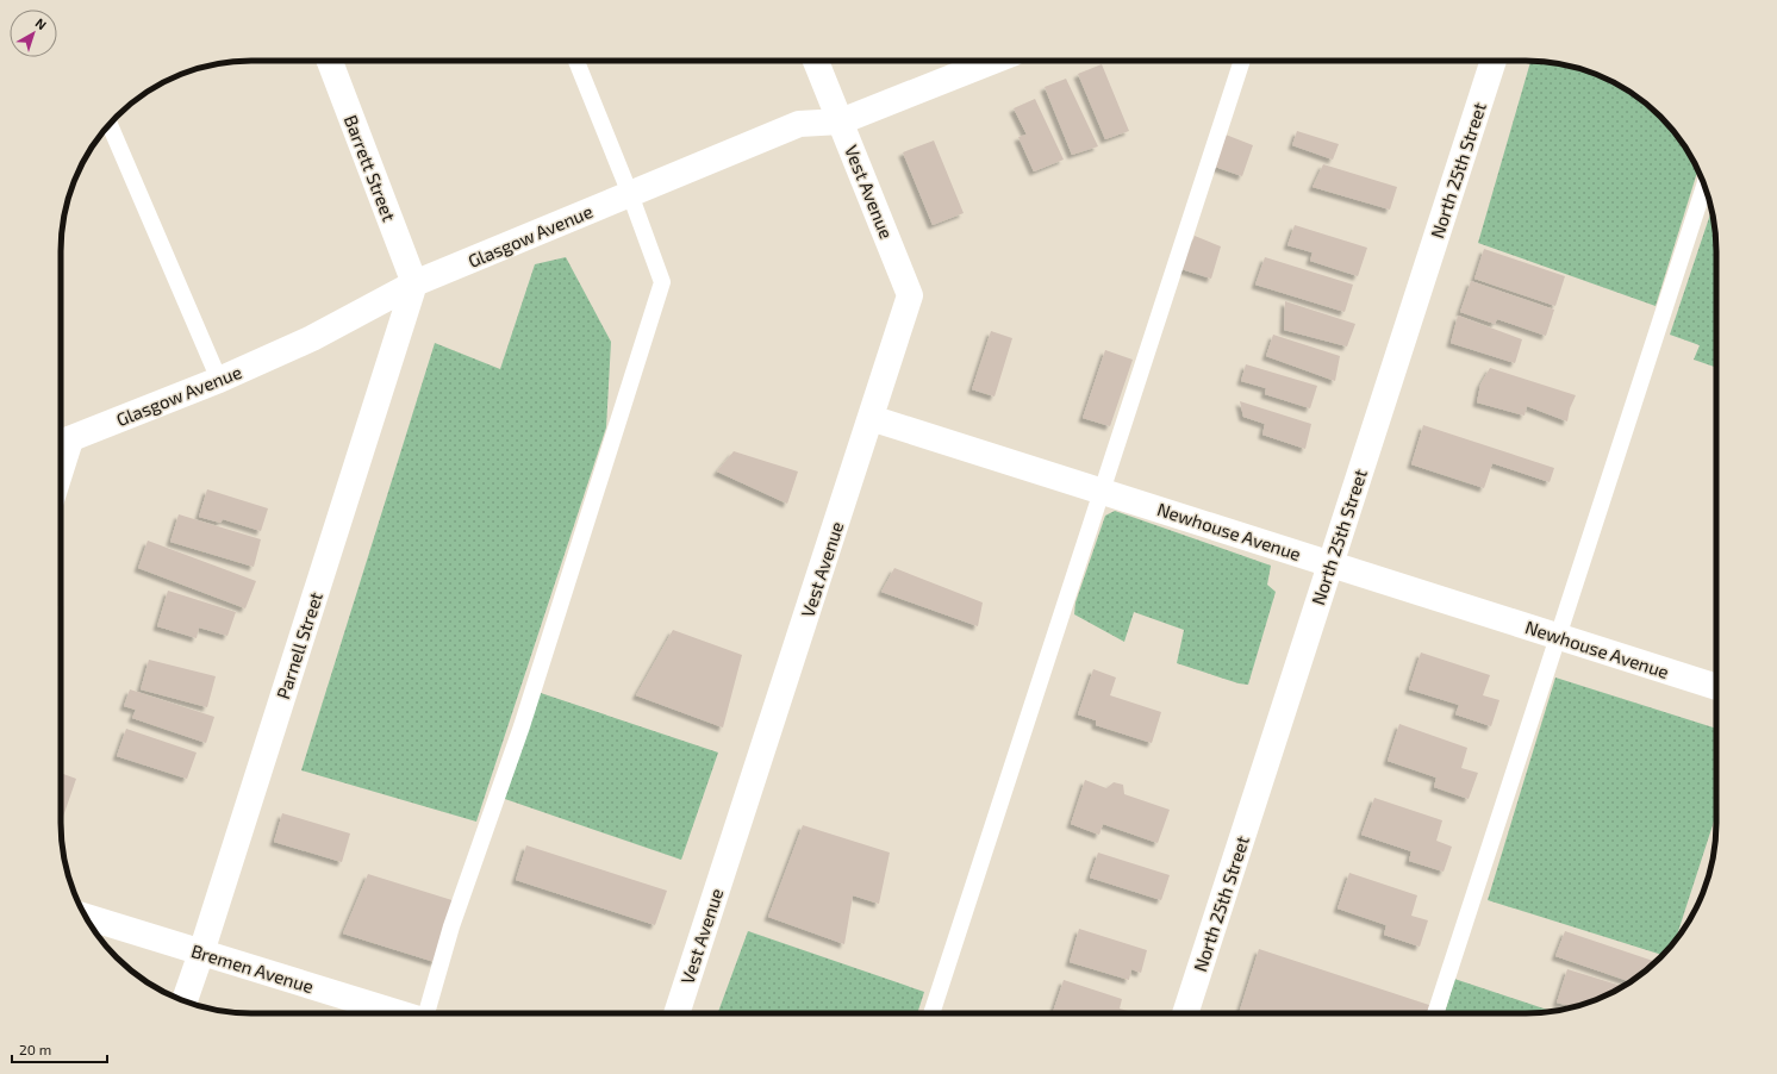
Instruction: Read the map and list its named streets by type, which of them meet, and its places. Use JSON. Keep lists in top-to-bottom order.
{
  "streets": {
    "street": [
      "Barrett Street",
      "North 25th Street",
      "Vest Avenue",
      "Glasgow Avenue",
      "Newhouse Avenue",
      "Parnell Street",
      "Bremen Avenue"
    ]
  },
  "crossings": [
    ["Barrett Street", "Glasgow Avenue"],
    ["Barrett Street", "Parnell Street"],
    ["North 25th Street", "Newhouse Avenue"],
    ["Vest Avenue", "Glasgow Avenue"],
    ["Vest Avenue", "Newhouse Avenue"],
    ["Glasgow Avenue", "Parnell Street"],
    ["Parnell Street", "Bremen Avenue"]
  ],
  "scale_bar": "20 m",
  "north": "top right"
}
